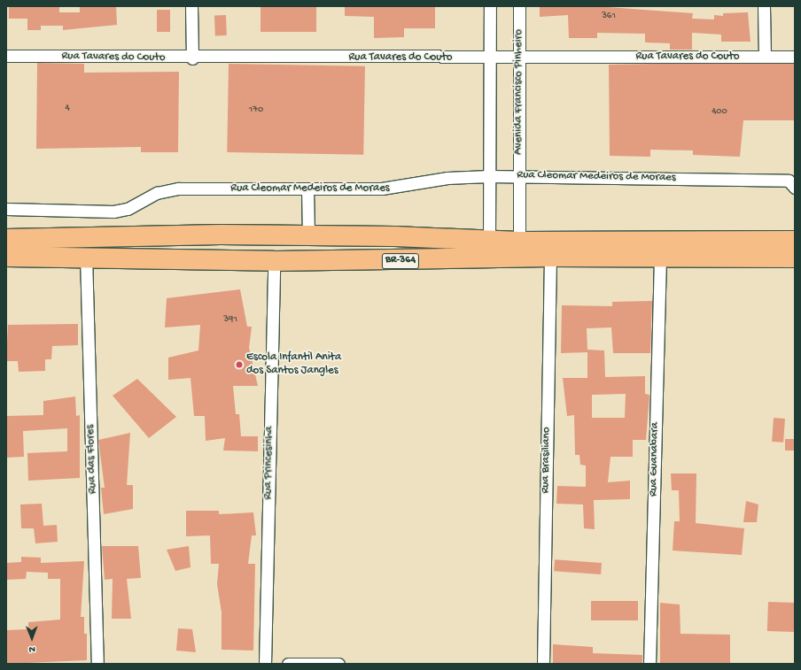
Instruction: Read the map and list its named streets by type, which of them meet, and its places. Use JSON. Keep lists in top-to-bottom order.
{
  "streets": {
    "highway": ["BR-364"],
    "street": [
      "Rua Tavares do Couto",
      "Avenida Francisco Pinheiro",
      "Rua Cleomar Medeiros de Moraes",
      "Rua das Flores",
      "Rua Guanabara",
      "Rua Brasiliano",
      "Rua Princesinha"
    ]
  },
  "crossings": [
    ["Rua Tavares do Couto", "Avenida Francisco Pinheiro"],
    ["Avenida Francisco Pinheiro", "Rua Cleomar Medeiros de Moraes"],
    ["Avenida Francisco Pinheiro", "BR-364"],
    ["BR-364", "Rua das Flores"],
    ["BR-364", "Rua Guanabara"],
    ["BR-364", "Rua Brasiliano"],
    ["BR-364", "Rua Princesinha"]
  ],
  "places": ["Escola Infantil Anita dos Santos Jangles"],
  "house_numbers": [
    "361",
    "4",
    "170",
    "400",
    "391"
  ],
  "north": "bottom"
}
